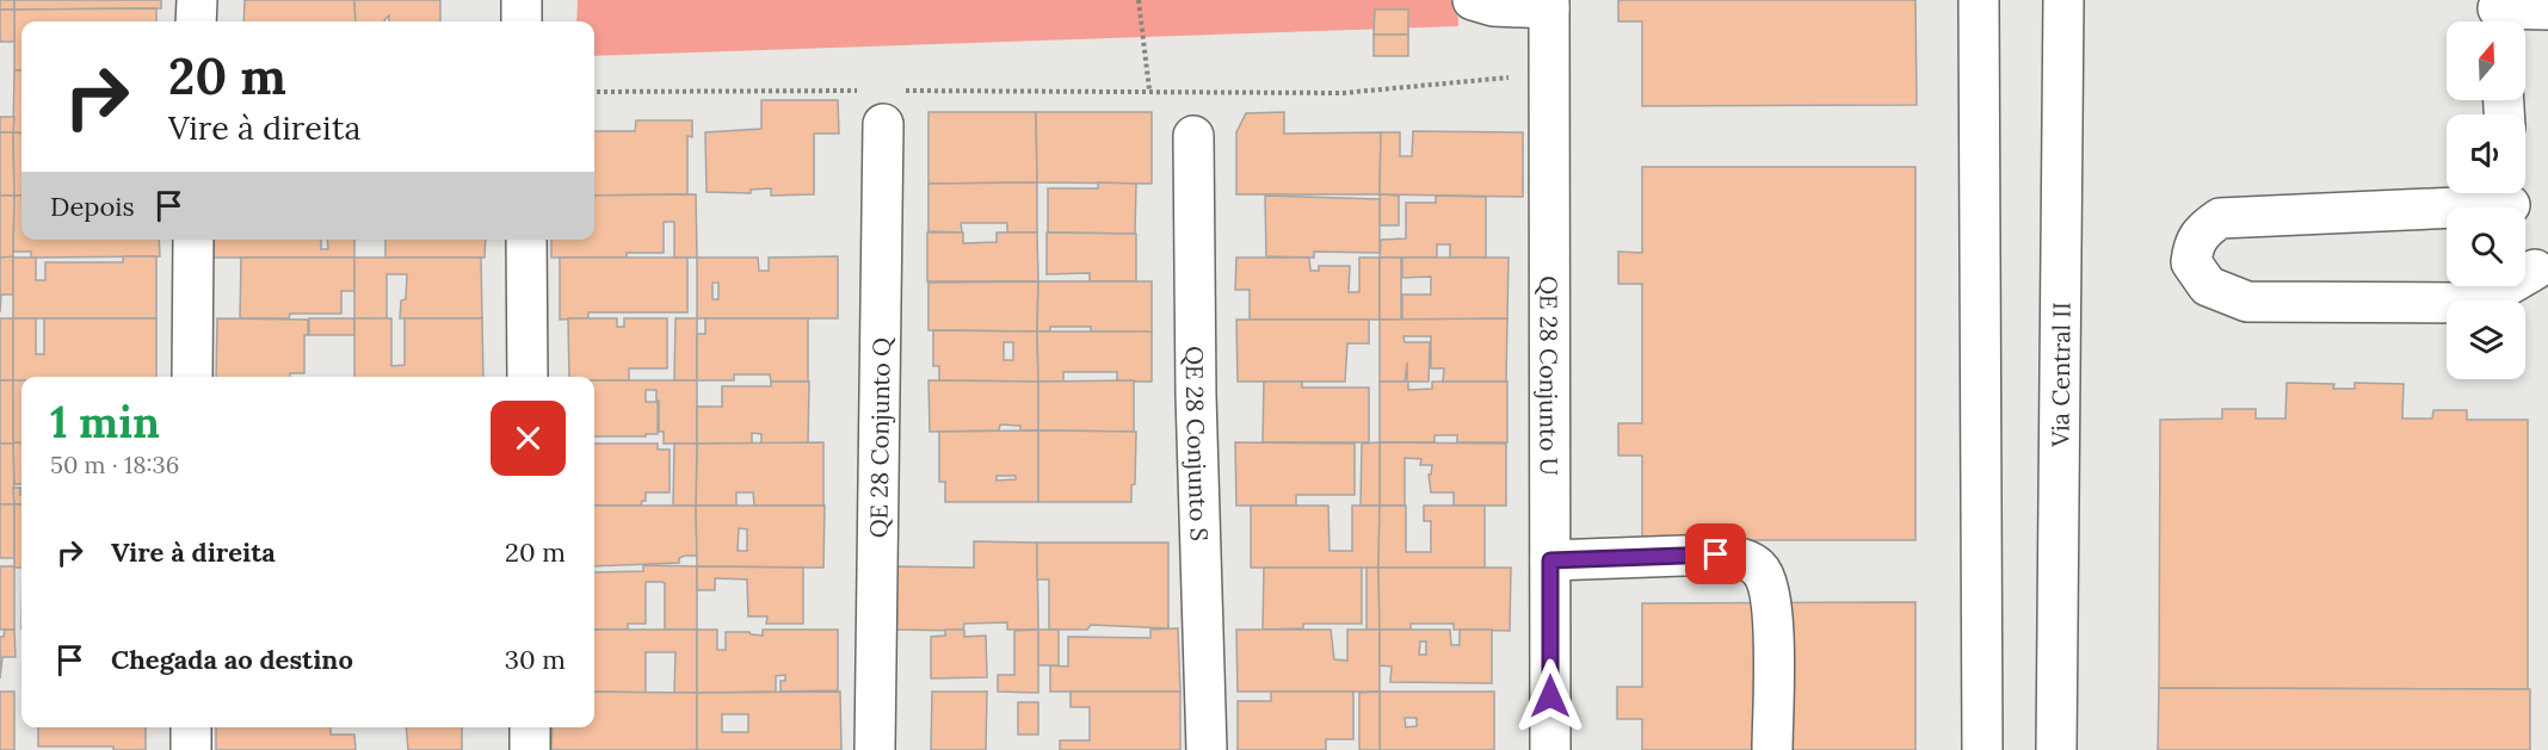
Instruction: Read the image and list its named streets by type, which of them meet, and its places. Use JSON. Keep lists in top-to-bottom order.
{
  "streets": {
    "street": [
      "QE 28 Conjunto U",
      "Via Central II",
      "QE 28 Conjunto Q",
      "QE 28 Conjunto S"
    ]
  },
  "north": "top",
  "page": {
    "turn": ["20 m", "Vire à direita"],
    "then": "Depois",
    "heading": ["1 min", "50 m · 18:36"],
    "list": [
      {
        "name": "Vire à direita",
        "value": "20 m"
      },
      {
        "name": "Chegada ao destino",
        "value": "30 m"
      }
    ]
  }
}
